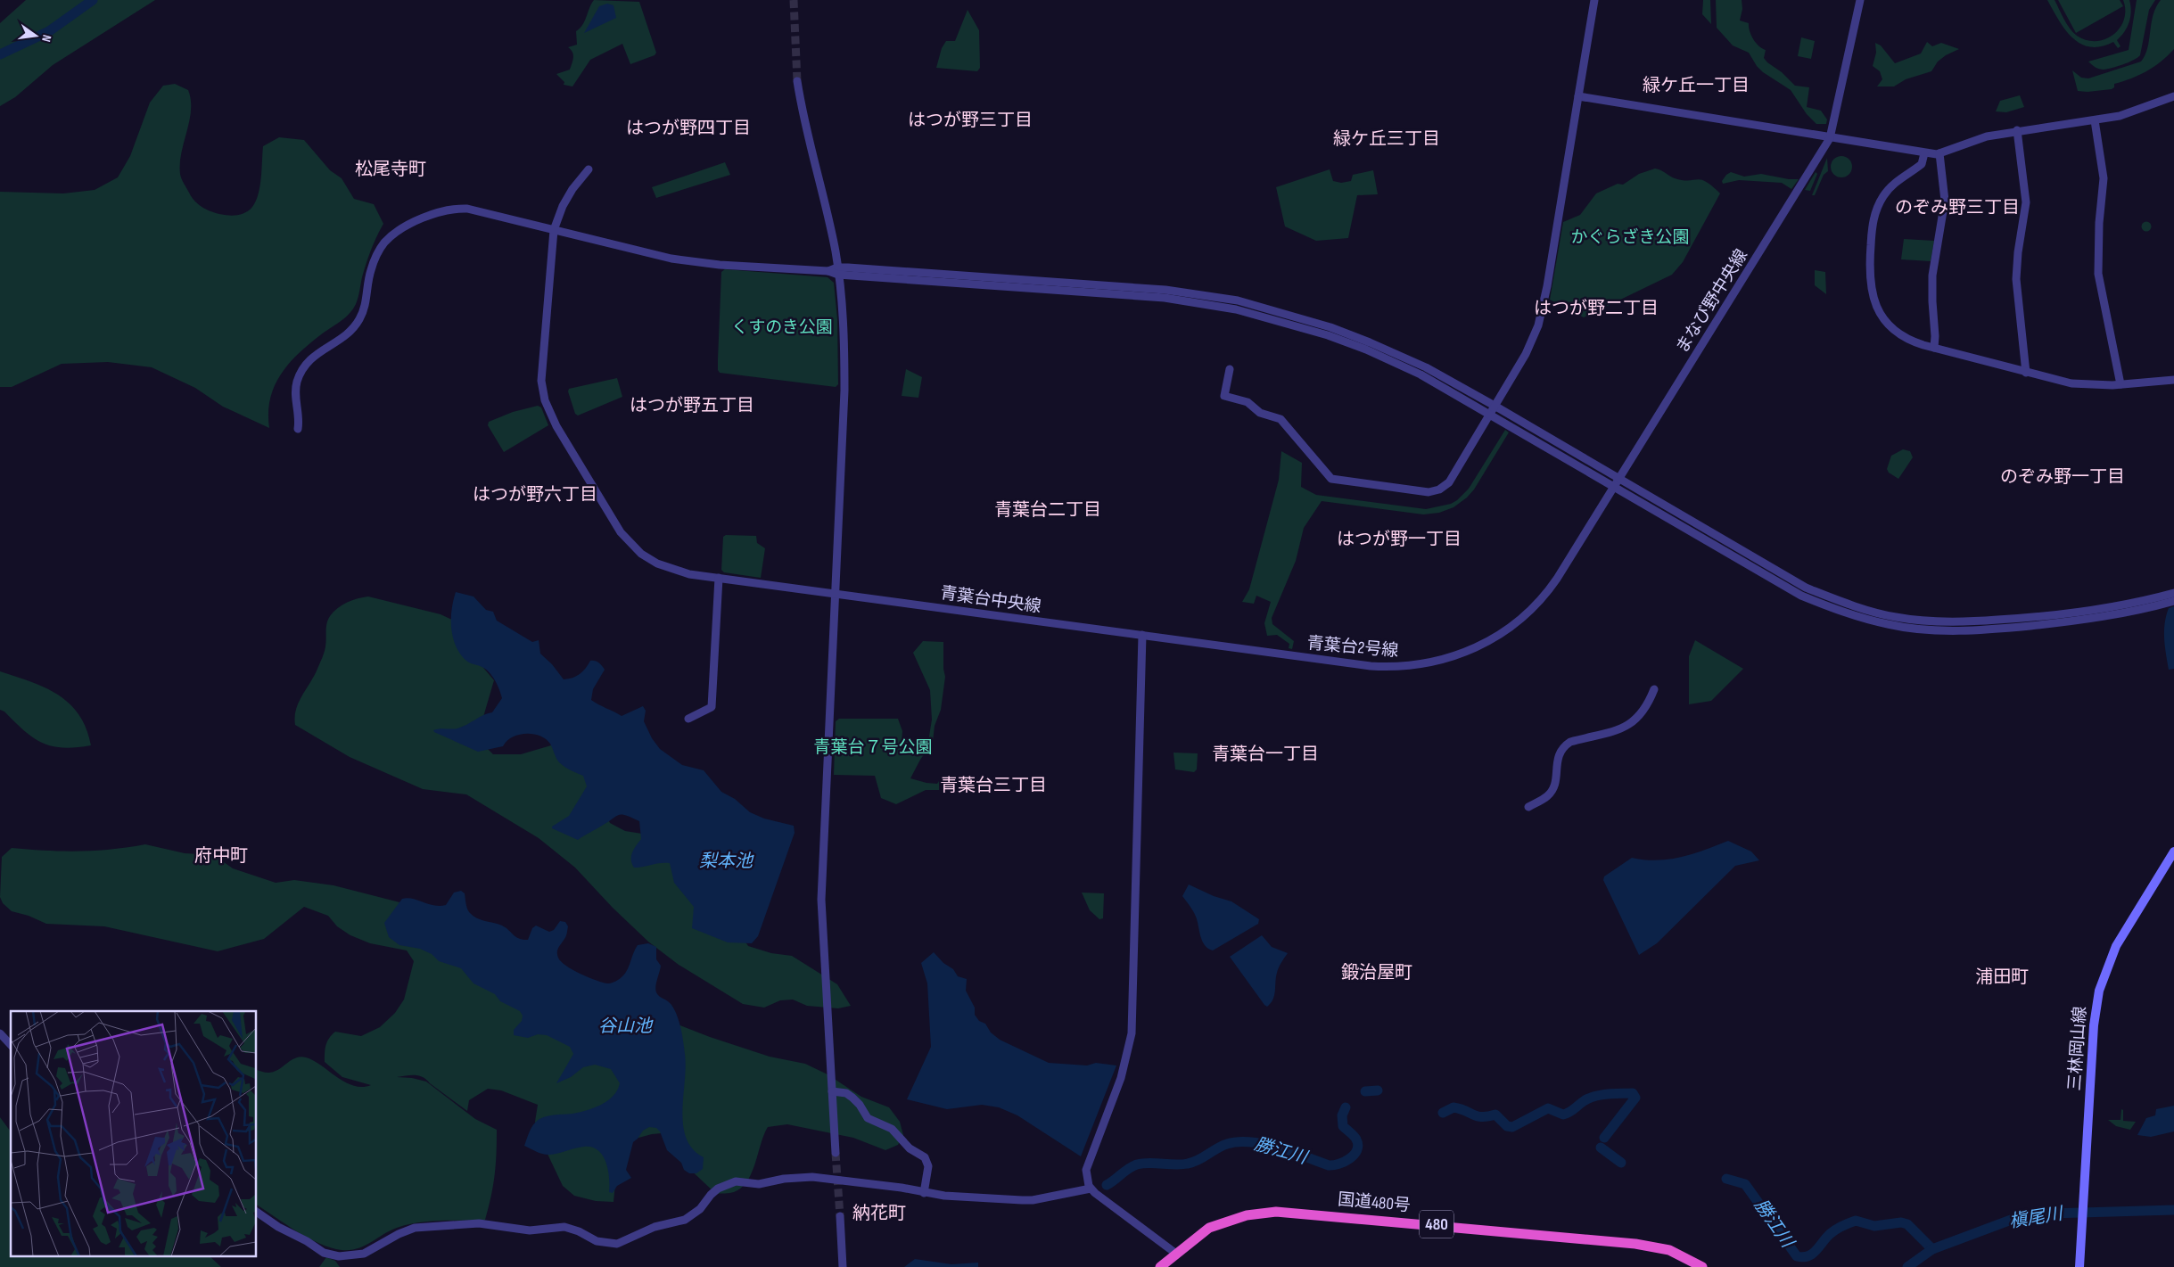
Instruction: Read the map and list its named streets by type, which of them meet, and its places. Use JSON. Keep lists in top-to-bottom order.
{
  "streets": {
    "highway": ["国道480号", "480"],
    "main road": ["三林岡山線"],
    "street": ["まなび野中央線", "青葉台中央線", "青葉台2号線"]
  },
  "crossings": [
    ["まなび野中央線", "青葉台2号線"],
    ["青葉台中央線", "青葉台2号線"]
  ],
  "districts": [
    "緑ケ丘一丁目",
    "はつが野三丁目",
    "はつが野四丁目",
    "緑ケ丘三丁目",
    "松尾寺町",
    "のぞみ野三丁目",
    "はつが野二丁目",
    "はつが野五丁目",
    "のぞみ野一丁目",
    "はつが野六丁目",
    "青葉台二丁目",
    "はつが野一丁目",
    "青葉台一丁目",
    "青葉台三丁目",
    "府中町",
    "鍛治屋町",
    "浦田町",
    "納花町"
  ],
  "water": [
    "梨本池",
    "谷山池",
    "勝江川",
    "槇尾川"
  ],
  "parks": ["かぐらざき公園", "くすのき公園", "青葉台７号公園"],
  "north": "right"
}
